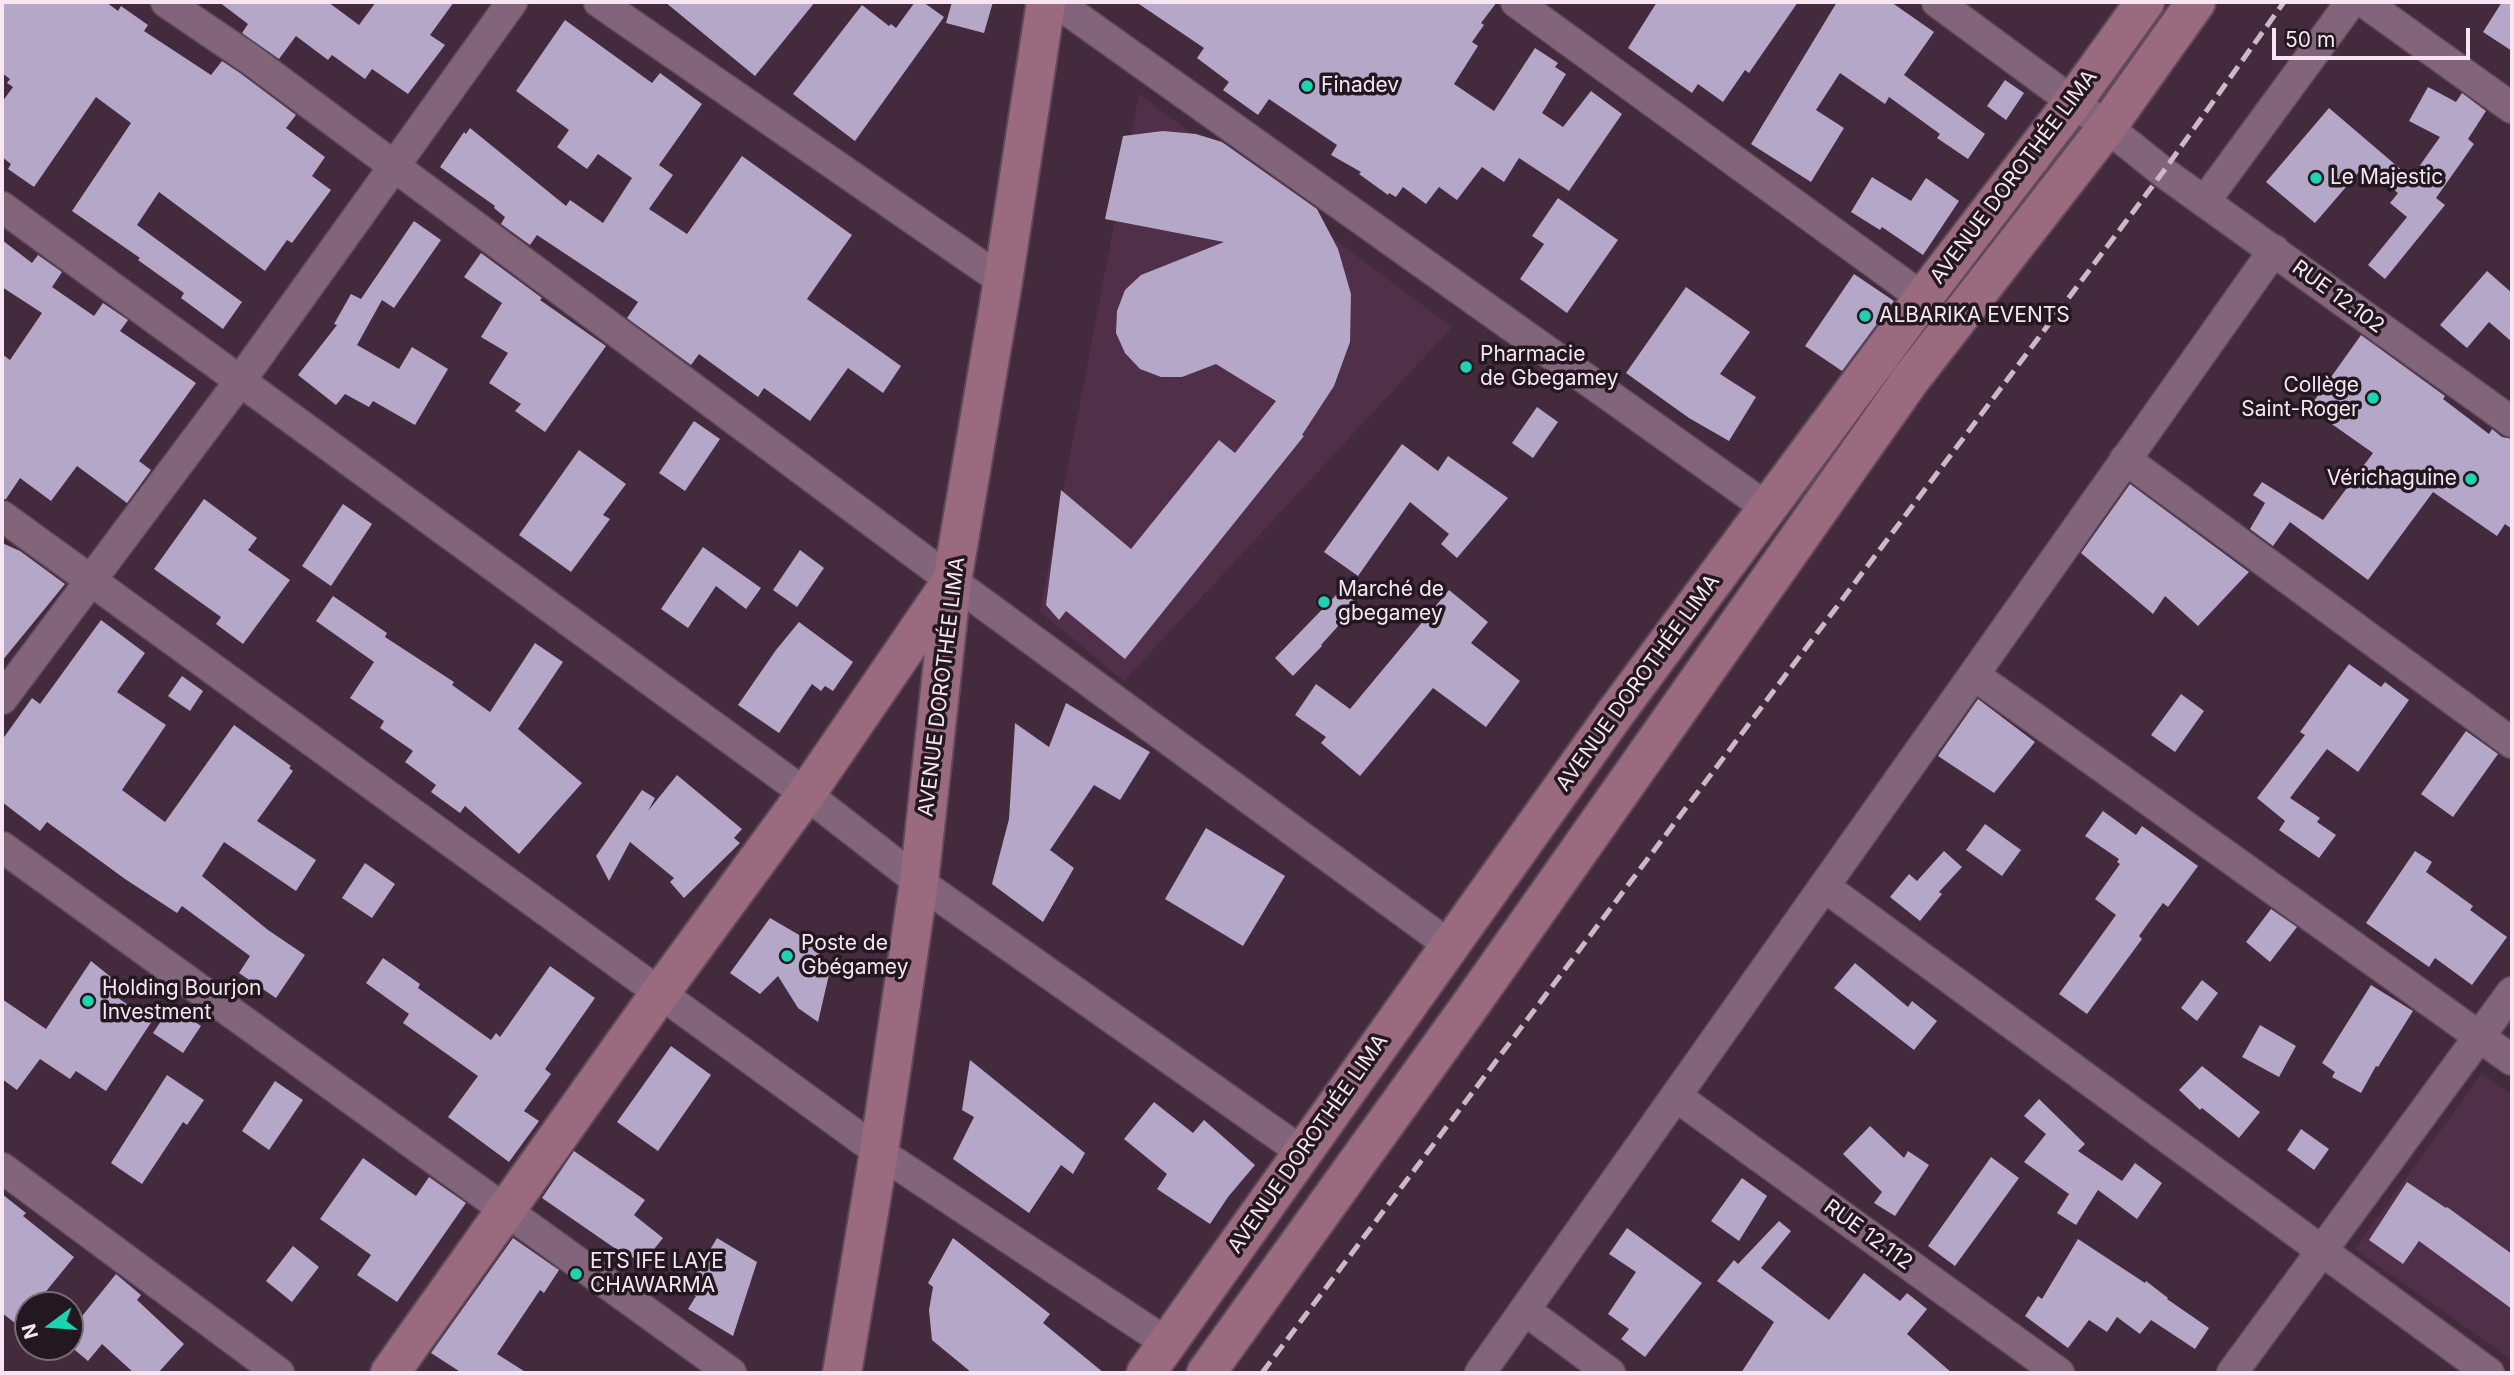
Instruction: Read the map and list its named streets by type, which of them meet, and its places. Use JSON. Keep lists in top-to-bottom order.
{
  "streets": {
    "main road": ["AVENUE DOROTHÉE LIMA"],
    "street": ["RUE 12.102", "RUE 12.112"]
  },
  "crossings": [
    ["AVENUE DOROTHÉE LIMA", "RUE 12.102"]
  ],
  "places": [
    "Finadev",
    "Le Majestic",
    "ALBARIKA EVENTS",
    "Pharmacie de Gbegamey",
    "Collège Saint-Roger",
    "Vérichaguine",
    "Marché de gbegamey",
    "Poste de Gbégamey",
    "Holding Bourjon Investment",
    "ETS IFE LAYE CHAWARMA"
  ],
  "scale_bar": "50 m",
  "north": "left"
}
